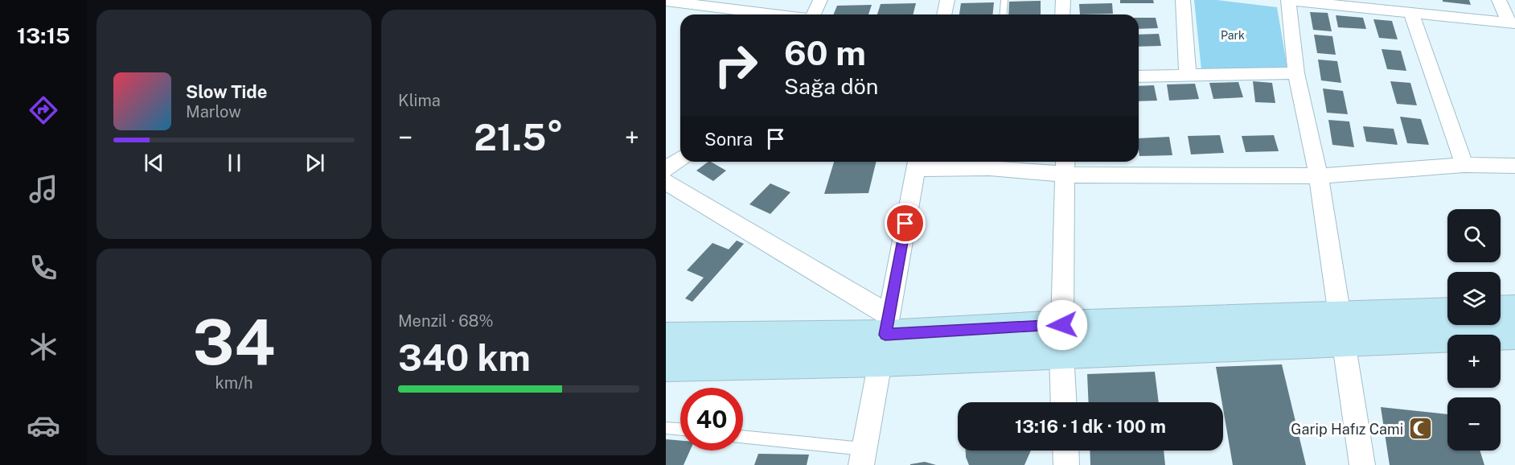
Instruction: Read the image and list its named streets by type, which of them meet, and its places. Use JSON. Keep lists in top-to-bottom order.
{
  "parks": ["Park"],
  "places": {
    "mosque": ["Garip Hafız Cami"]
  },
  "page": {
    "tabs": "13:15",
    "tile": [
      "Klima",
      ["34", "km/h"],
      ["Menzil · 68%", "340 km"]
    ],
    "turn": ["60 m", "Sağa dön"],
    "song": ["Slow Tide", "Marlow"],
    "then": "Sonra",
    "heat": ["−", "21.5°", "+"],
    "map_buttons": ["+", "−"],
    "limit": "40",
    "trip": "13:16 · 1 dk · 100 m"
  }
}
